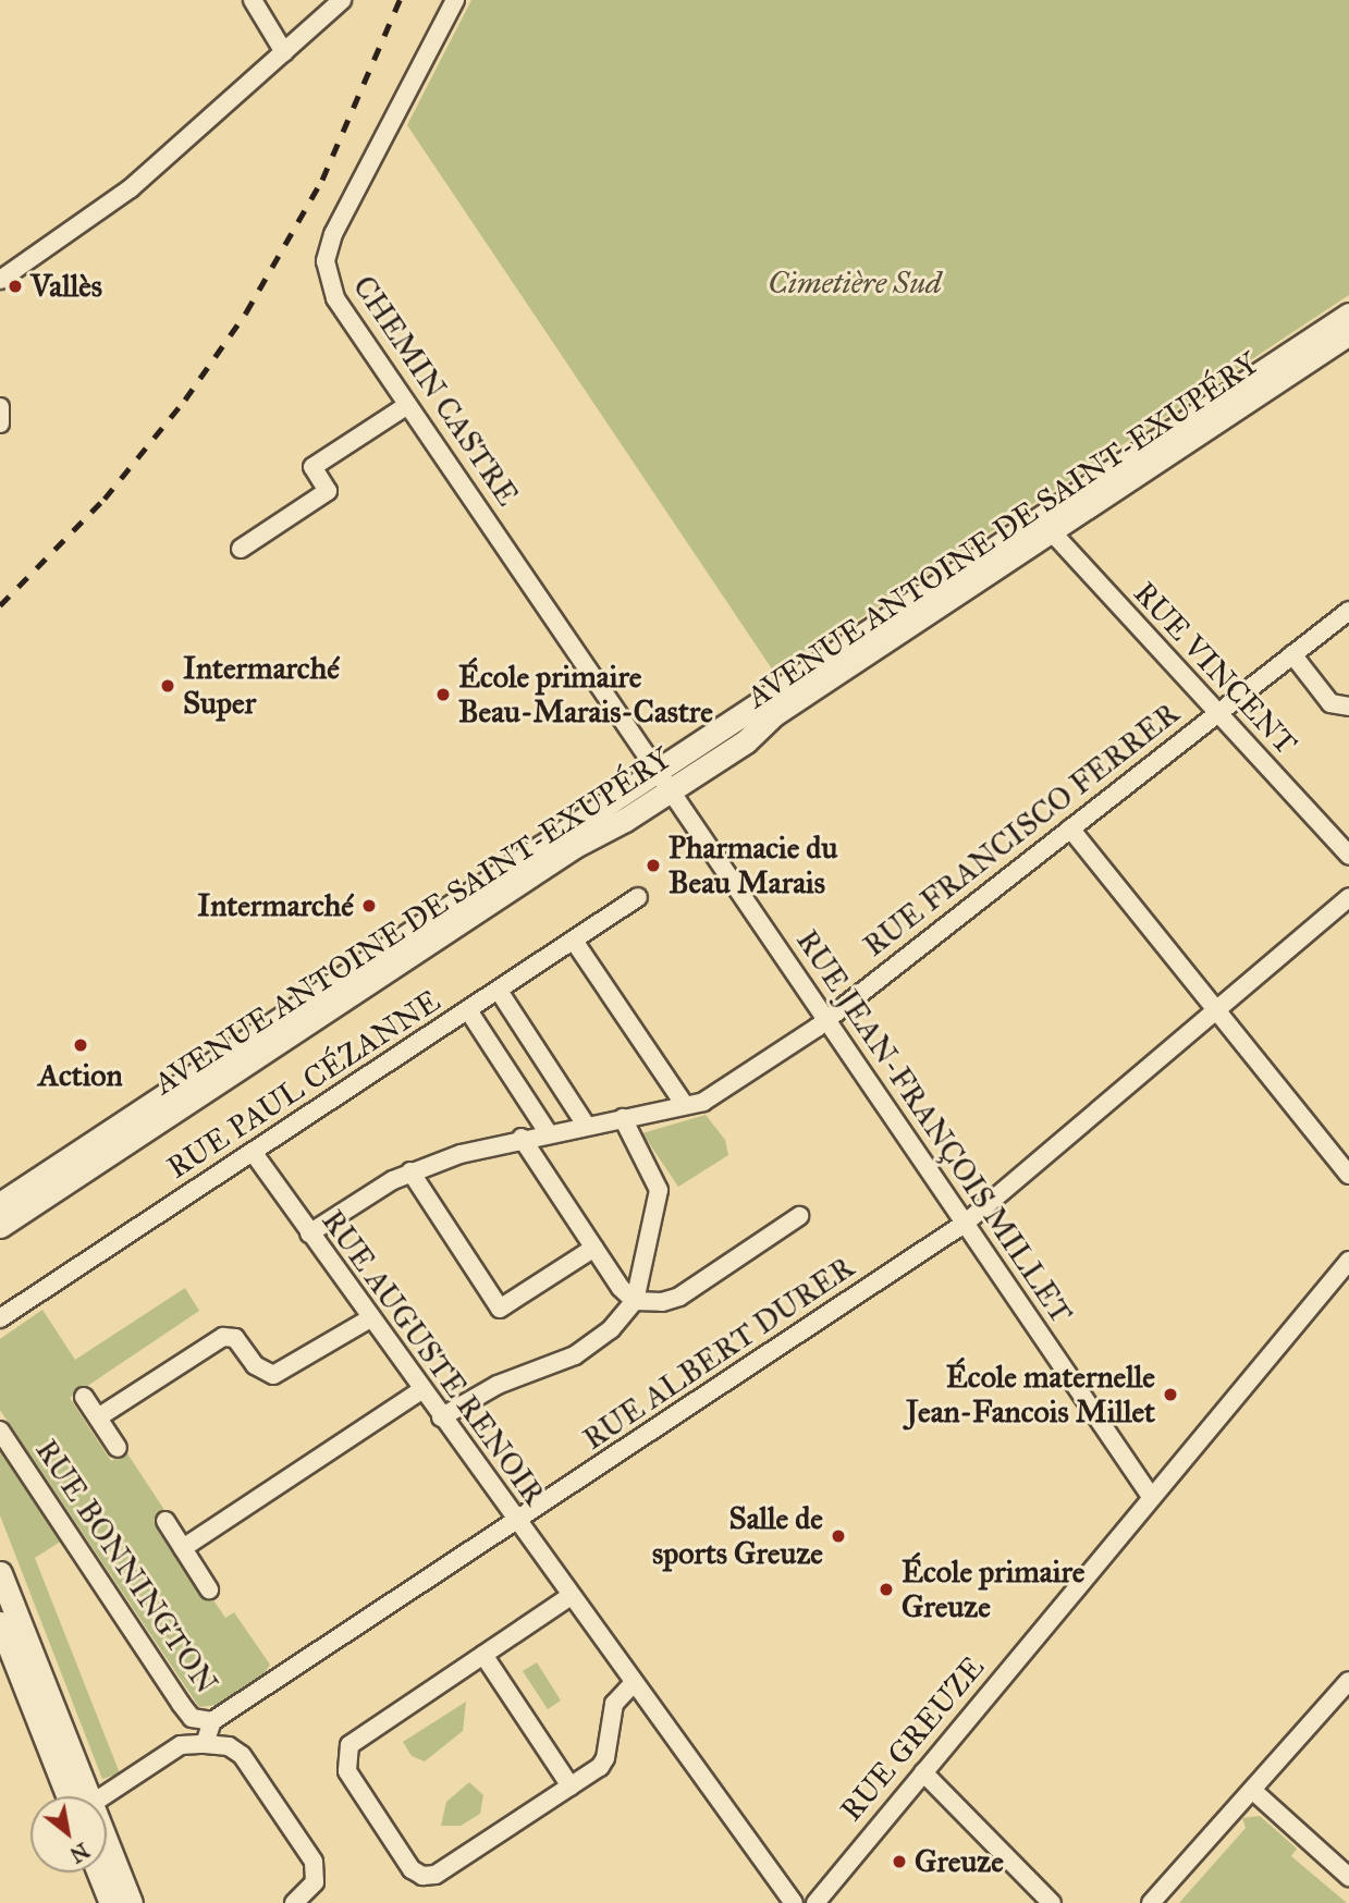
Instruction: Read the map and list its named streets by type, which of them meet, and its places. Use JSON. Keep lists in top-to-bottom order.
{
  "streets": {
    "main road": ["AVENUE ANTOINE DE SAINT-EXUPÉRY"],
    "street": [
      "CHEMIN CASTRE",
      "RUE VINCENT",
      "RUE FRANCISCO FERRER",
      "RUE PAUL CÉZANNE",
      "RUE JEAN-FRANÇOIS MILLET",
      "RUE ALBERT DURER",
      "RUE AUGUSTE RENOIR",
      "RUE BONNINGTON",
      "RUE GREUZE"
    ]
  },
  "crossings": [
    ["CHEMIN CASTRE", "AVENUE ANTOINE DE SAINT-EXUPÉRY"],
    ["CHEMIN CASTRE", "RUE JEAN-FRANÇOIS MILLET"],
    ["AVENUE ANTOINE DE SAINT-EXUPÉRY", "RUE VINCENT"],
    ["AVENUE ANTOINE DE SAINT-EXUPÉRY", "RUE JEAN-FRANÇOIS MILLET"],
    ["RUE VINCENT", "RUE FRANCISCO FERRER"],
    ["RUE FRANCISCO FERRER", "RUE JEAN-FRANÇOIS MILLET"],
    ["RUE FRANCISCO FERRER", "RUE AUGUSTE RENOIR"],
    ["RUE PAUL CÉZANNE", "RUE AUGUSTE RENOIR"],
    ["RUE JEAN-FRANÇOIS MILLET", "RUE ALBERT DURER"],
    ["RUE JEAN-FRANÇOIS MILLET", "RUE GREUZE"],
    ["RUE ALBERT DURER", "RUE AUGUSTE RENOIR"],
    ["RUE ALBERT DURER", "RUE BONNINGTON"]
  ],
  "parks": ["Cimetière Sud"],
  "places": [
    "Vallès",
    "Intermarché Super",
    "École primaire Beau-Marais-Castre",
    "Pharmacie du Beau Marais",
    "Intermarché",
    "Action",
    "École maternelle Jean-Fancois Millet",
    "Salle de sports Greuze",
    "École primaire Greuze",
    "Greuze"
  ],
  "north": "bottom right"
}
